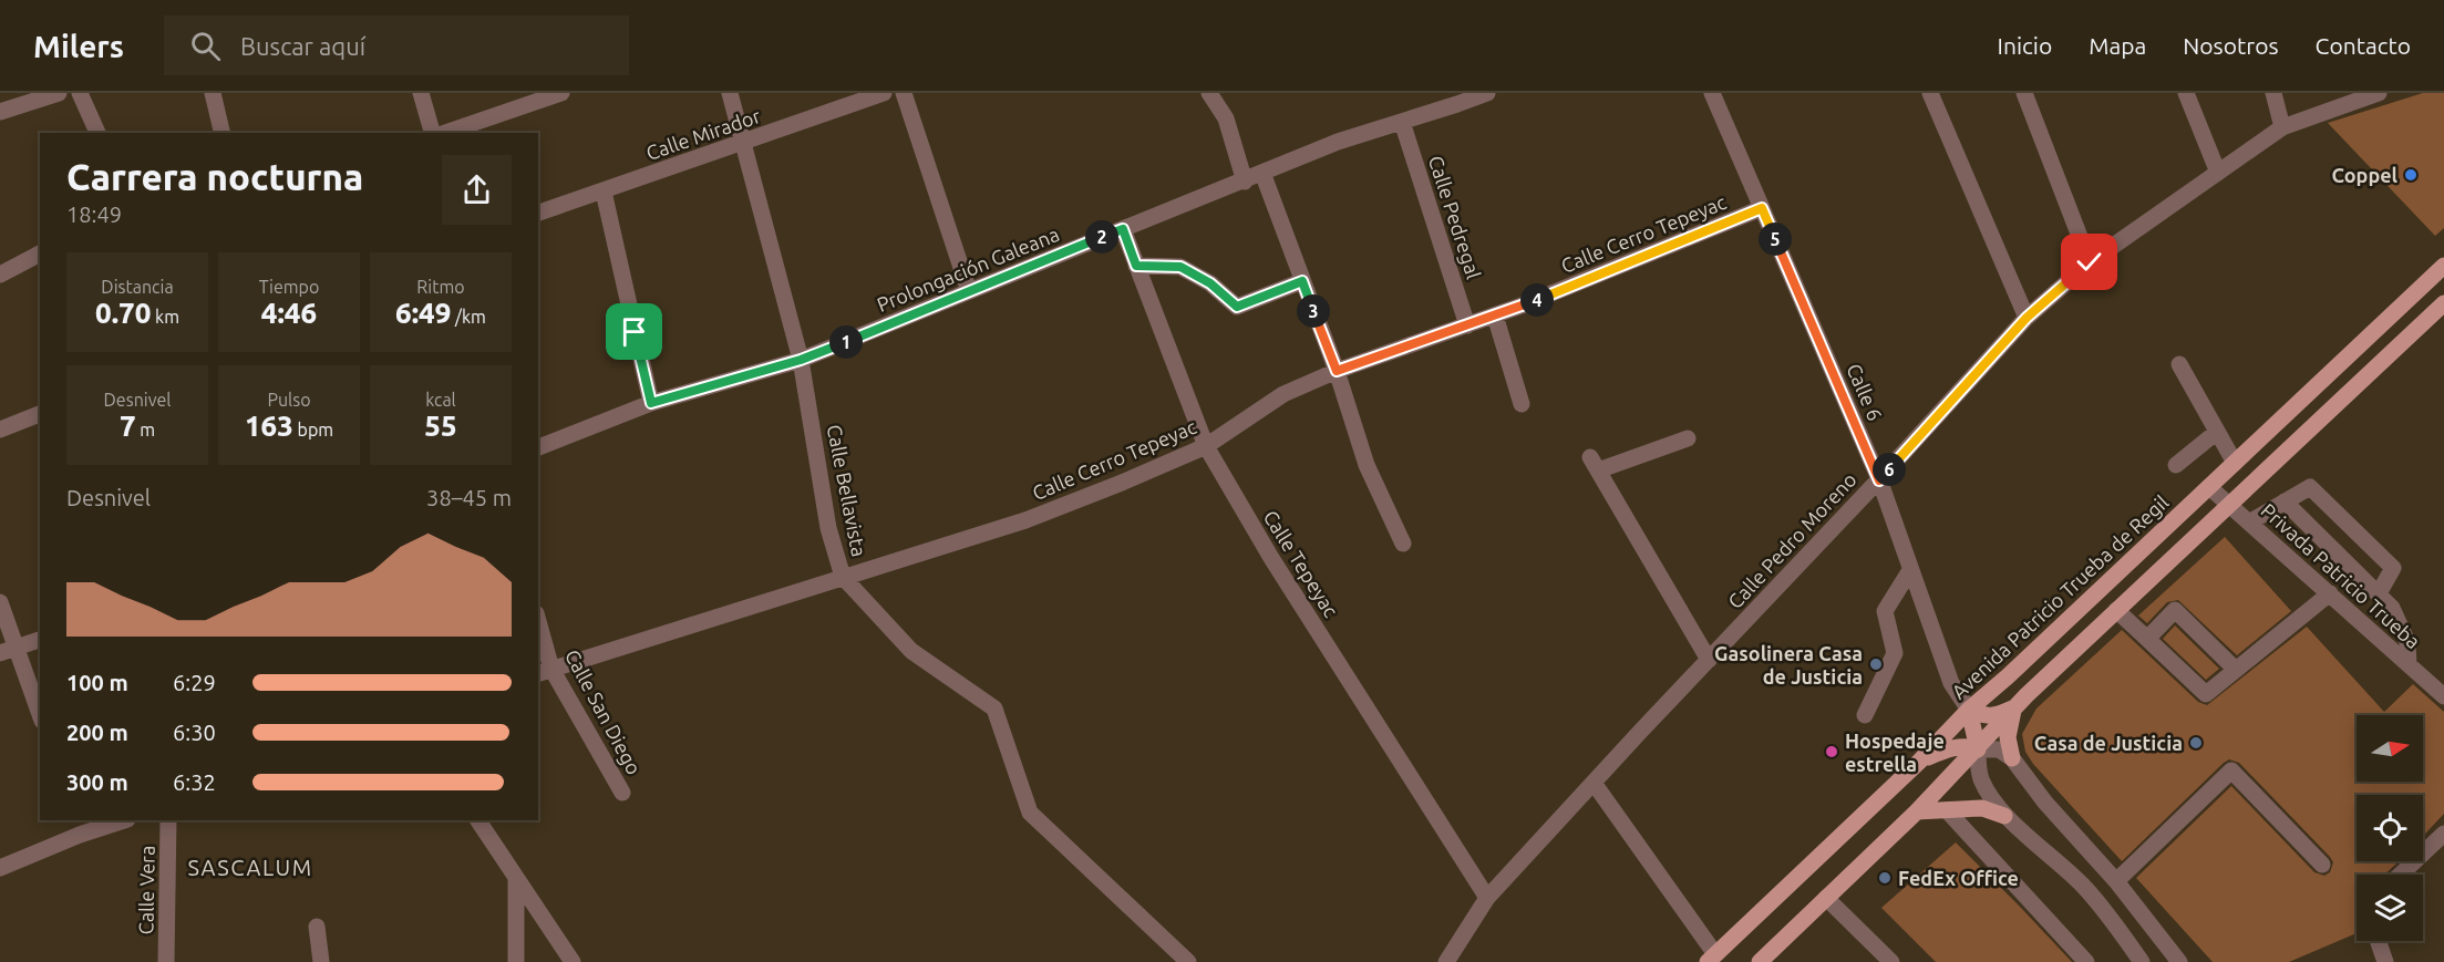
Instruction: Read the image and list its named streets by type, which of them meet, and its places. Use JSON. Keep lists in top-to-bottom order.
{
  "streets": {
    "main road": ["Avenida Patricio Trueba de Regil"],
    "street": [
      "Calle Mirador",
      "Calle Pedregal",
      "Calle Cerro Tepeyac",
      "Prolongación Galeana",
      "Calle 6",
      "Calle Bellavista",
      "Calle Pedro Moreno",
      "Calle Tepeyac",
      "Privada Patricio Trueba",
      "Calle San Diego",
      "Calle Vera"
    ]
  },
  "crossings": [
    ["Calle Mirador", "Calle Bellavista"],
    ["Calle Pedregal", "Calle Cerro Tepeyac"],
    ["Calle Pedregal", "Prolongación Galeana"],
    ["Calle Cerro Tepeyac", "Calle 6"],
    ["Calle Cerro Tepeyac", "Calle Bellavista"],
    ["Calle Cerro Tepeyac", "Calle Tepeyac"],
    ["Calle Cerro Tepeyac", "Calle San Diego"],
    ["Prolongación Galeana", "Calle Bellavista"],
    ["Prolongación Galeana", "Calle Tepeyac"],
    ["Calle 6", "Calle Pedro Moreno"],
    ["Calle 6", "Avenida Patricio Trueba de Regil"],
    ["Calle Pedro Moreno", "Calle Tepeyac"],
    ["Privada Patricio Trueba", "Avenida Patricio Trueba de Regil"]
  ],
  "districts": ["SASCALUM"],
  "places": [
    "Coppel",
    "Gasolinera Casa de Justicia",
    "Casa de Justicia",
    "Hospedaje estrella",
    "FedEx Office"
  ],
  "north": "right",
  "page": {
    "header": "Milers",
    "search": "Buscar aquí",
    "nav": [
      "Inicio",
      "Mapa",
      "Nosotros",
      "Contacto"
    ],
    "heading": ["Carrera nocturna", "18:49"],
    "pins": [
      "2",
      "5",
      "4",
      "3",
      "1",
      "6"
    ],
    "stats": [
      ["Distancia", "0.70 km"],
      ["Tiempo", "4:46"],
      ["Ritmo", "6:49 /km"],
      ["Desnivel", "7 m"],
      ["Pulso", "163 bpm"],
      ["kcal", "55"]
    ],
    "chart": ["Desnivel", "38–45 m"],
    "list": [
      {
        "name": "100 m",
        "note": "6:29"
      },
      {
        "name": "200 m",
        "note": "6:30"
      },
      {
        "name": "300 m",
        "note": "6:32"
      }
    ]
  }
}
